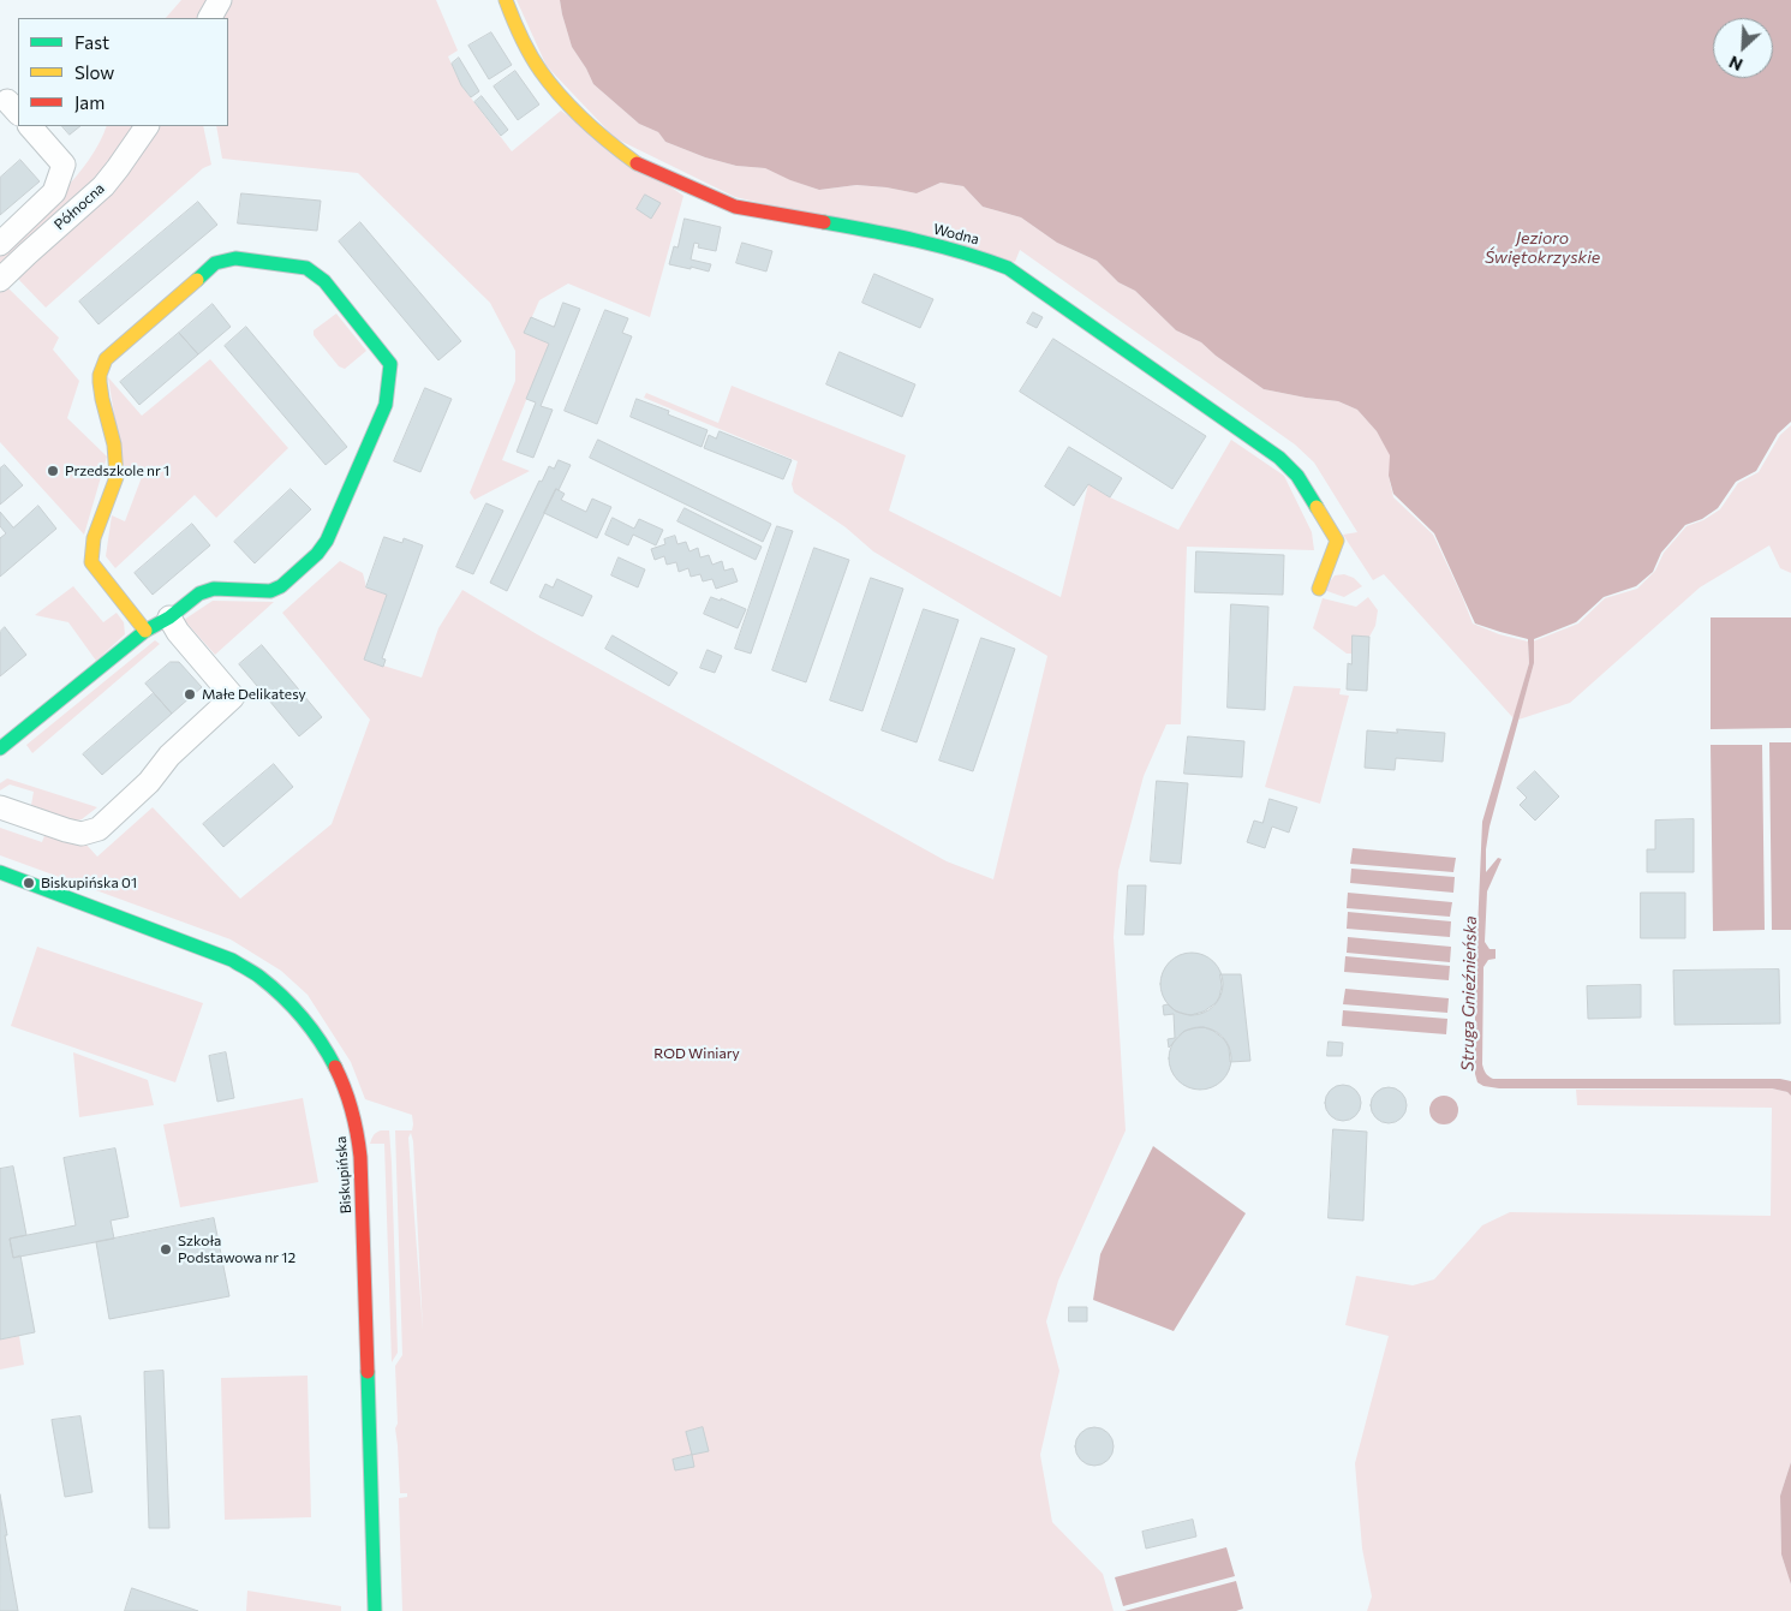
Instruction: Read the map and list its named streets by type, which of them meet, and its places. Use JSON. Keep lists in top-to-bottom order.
{
  "streets": {
    "street": ["Północna", "Wodna", "Biskupińska"]
  },
  "water": ["Jezioro Świętokrzyskie", "Struga Gnieźnieńska"],
  "parks": ["ROD Winiary"],
  "places": [
    "Przedszkole nr 1",
    "Małe Delikatesy",
    "Biskupińska 01",
    "Szkoła Podstawowa nr 12"
  ],
  "legend": ["Fast", "Slow", "Jam"],
  "north": "bottom left"
}
